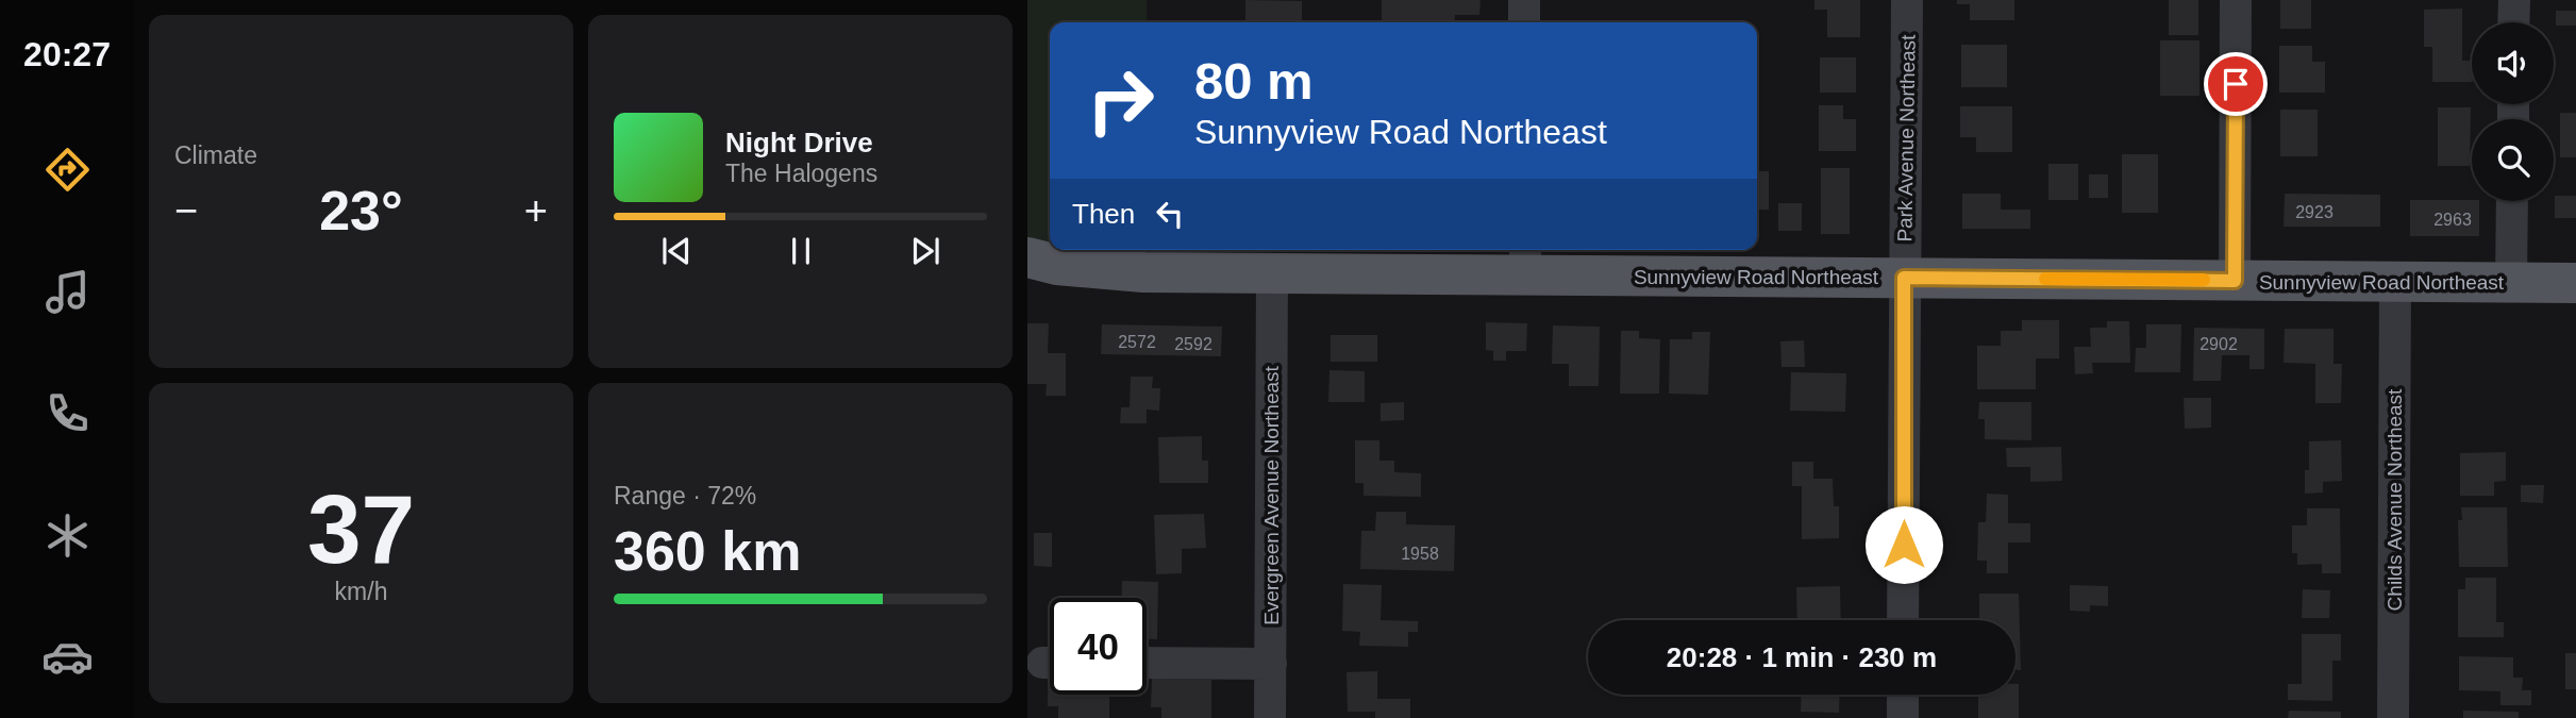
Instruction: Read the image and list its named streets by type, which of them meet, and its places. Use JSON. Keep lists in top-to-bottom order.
{
  "streets": {
    "main road": ["Sunnyview Road Northeast"],
    "street": ["Park Avenue Northeast", "Evergreen Avenue Northeast", "Childs Avenue Northeast"]
  },
  "crossings": [
    ["Park Avenue Northeast", "Sunnyview Road Northeast"],
    ["Sunnyview Road Northeast", "Evergreen Avenue Northeast"],
    ["Sunnyview Road Northeast", "Childs Avenue Northeast"]
  ],
  "house_numbers": [
    "2923",
    "2963",
    "2572",
    "2592",
    "2902",
    "1958"
  ],
  "page": {
    "tabs": "20:27",
    "tile": [
      "Climate",
      ["37", "km/h"],
      ["Range · 72%", "360 km"]
    ],
    "turn": ["80 m", "Sunnyview Road Northeast"],
    "song": ["Night Drive", "The Halogens"],
    "then": "Then",
    "heat": ["−", "23°", "+"],
    "limit": "40",
    "trip": "20:28 · 1 min · 230 m"
  }
}
